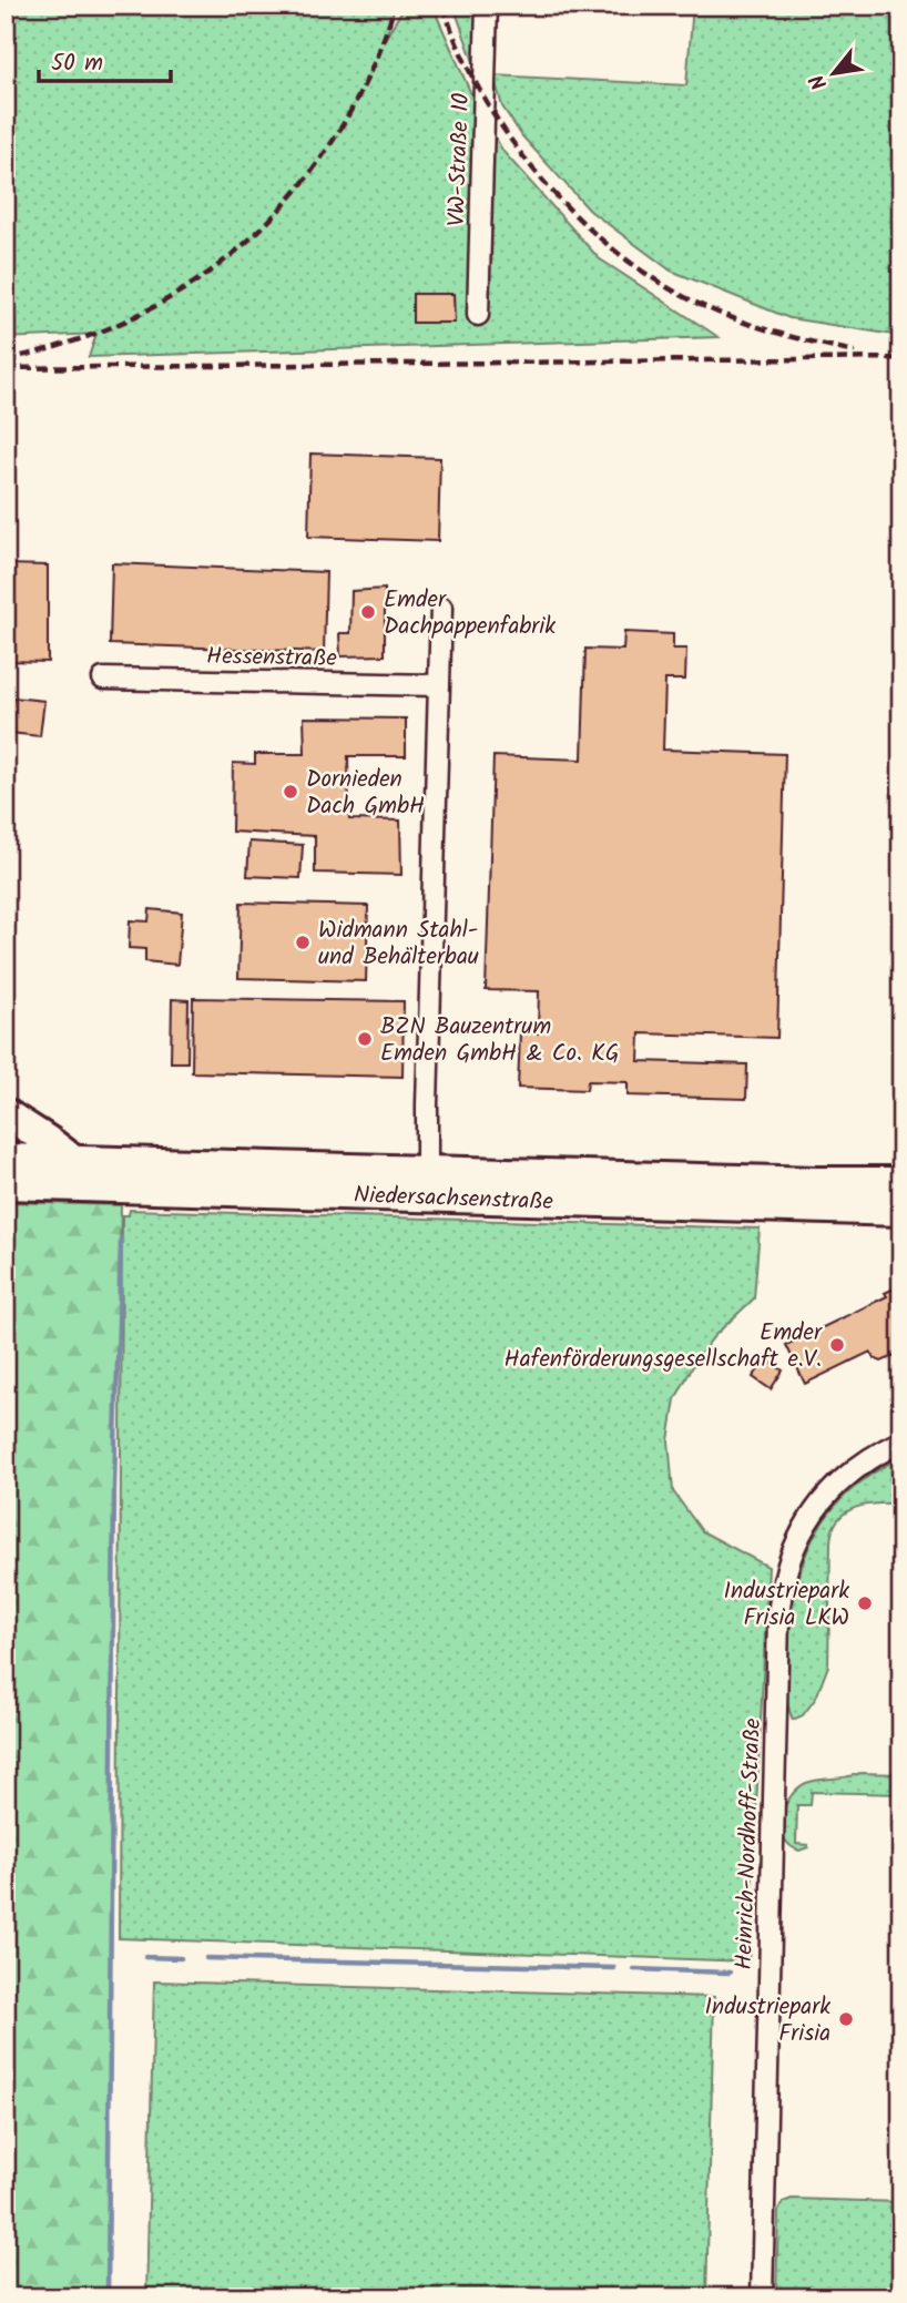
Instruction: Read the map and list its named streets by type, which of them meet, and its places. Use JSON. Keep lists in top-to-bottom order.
{
  "streets": {
    "main road": ["Niedersachsenstraße"],
    "street": ["VW-Straße 10", "Hessenstraße", "Heinrich-Nordhoff-Straße"]
  },
  "places": [
    "Emder Dachpappenfabrik",
    "Dornieden Dach GmbH",
    "Widmann Stahl- und Behälterbau",
    "BZN Bauzentrum Emden GmbH & Co. KG",
    "Emder Hafenförderungsgesellschaft e.V.",
    "Industriepark Frisia LKW",
    "Industriepark Frisia"
  ],
  "scale_bar": "50 m",
  "north": "bottom left"
}
